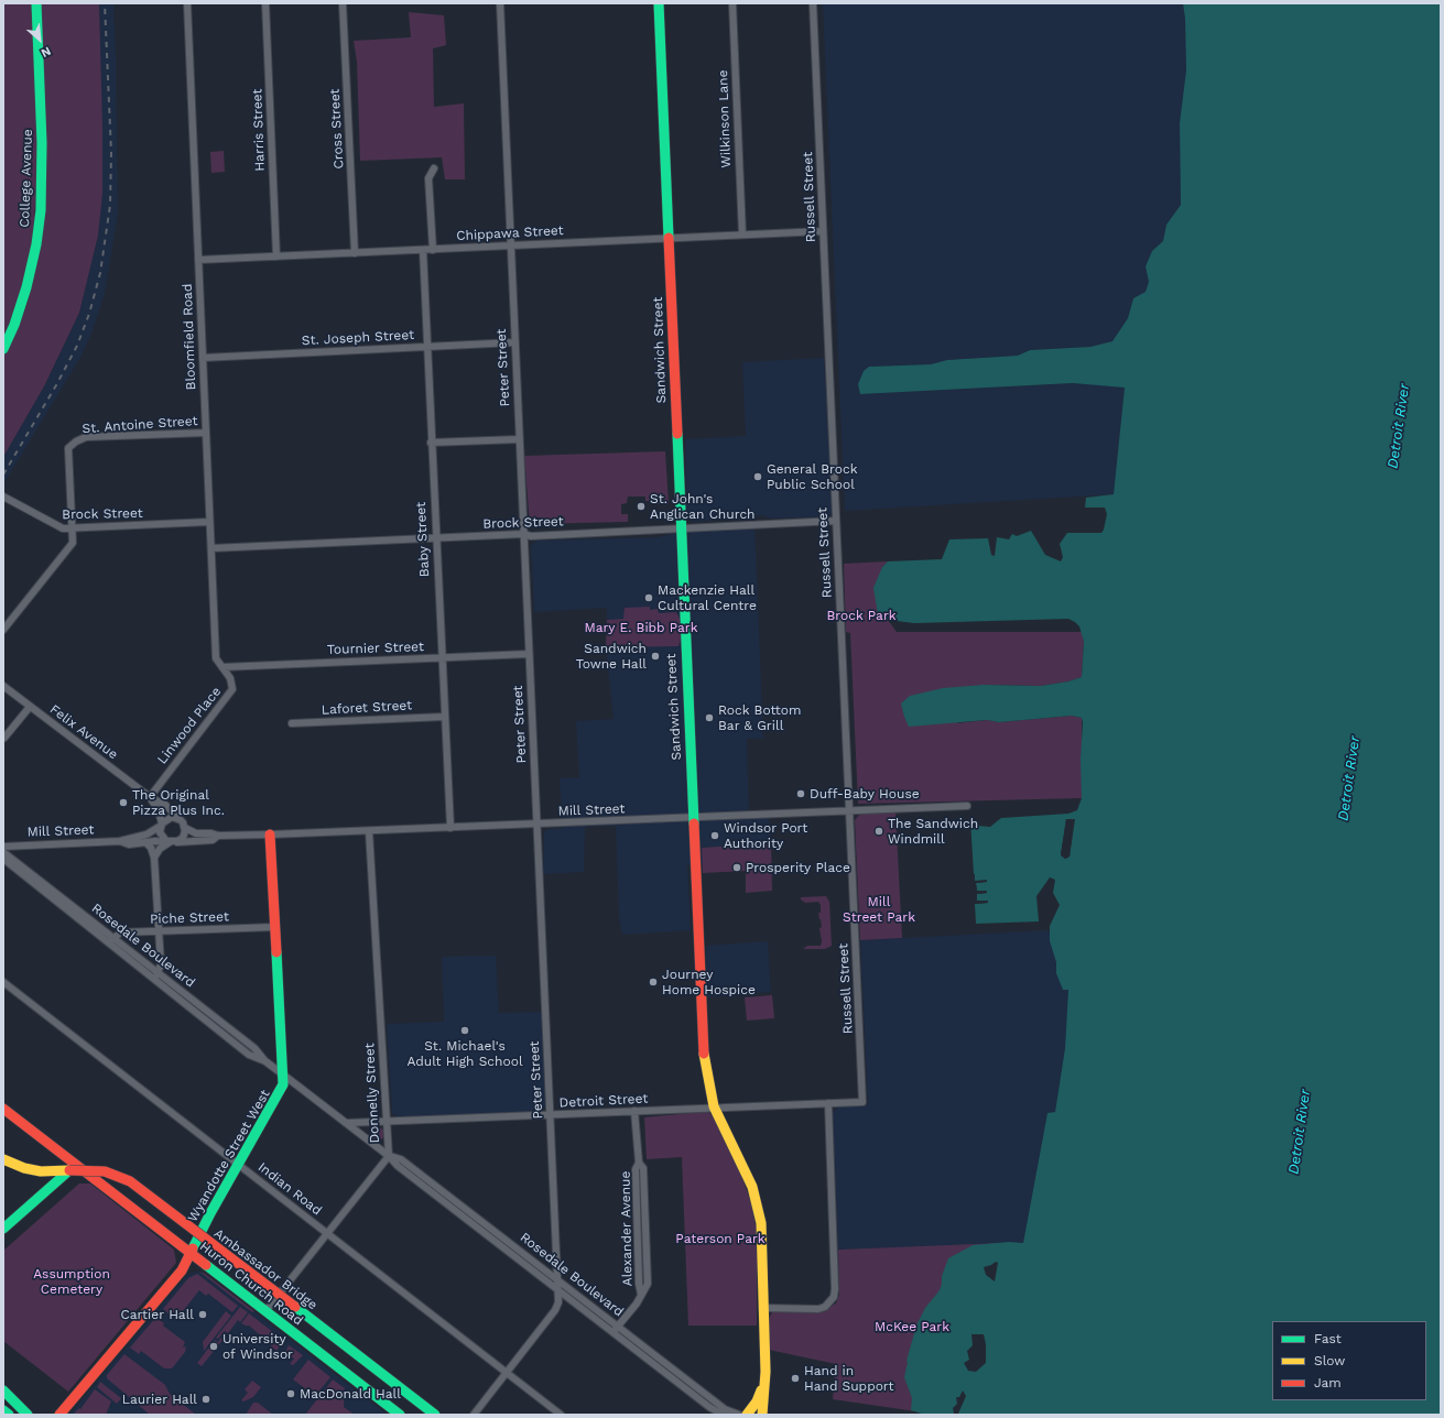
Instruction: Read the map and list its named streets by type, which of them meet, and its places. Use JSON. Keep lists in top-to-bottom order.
{
  "streets": {
    "main road": [
      "College Avenue",
      "Sandwich Street",
      "Wyandotte Street West",
      "Ambassador Bridge",
      "Huron Church Road"
    ],
    "street": [
      "Wilkinson Lane",
      "Cross Street",
      "Harris Street",
      "Russell Street",
      "Chippawa Street",
      "Bloomfield Road",
      "St. Joseph Street",
      "Peter Street",
      "St. Antoine Street",
      "Brock Street",
      "Baby Street",
      "Tournier Street",
      "Laforet Street",
      "Linwood Place",
      "Felix Avenue",
      "Mill Street",
      "Piche Street",
      "Rosedale Boulevard",
      "Donnelly Street",
      "Detroit Street",
      "Indian Road",
      "Alexander Avenue"
    ]
  },
  "crossings": [
    ["Wilkinson Lane", "Chippawa Street"],
    ["Cross Street", "Chippawa Street"],
    ["Harris Street", "Chippawa Street"],
    ["Russell Street", "Chippawa Street"],
    ["Russell Street", "Brock Street"],
    ["Russell Street", "Mill Street"],
    ["Russell Street", "Detroit Street"],
    ["Chippawa Street", "Bloomfield Road"],
    ["Chippawa Street", "Sandwich Street"],
    ["Chippawa Street", "Peter Street"],
    ["Chippawa Street", "Baby Street"],
    ["Bloomfield Road", "St. Joseph Street"],
    ["Bloomfield Road", "St. Antoine Street"],
    ["Bloomfield Road", "Brock Street"],
    ["Bloomfield Road", "Tournier Street"],
    ["Bloomfield Road", "Linwood Place"],
    ["St. Joseph Street", "Peter Street"],
    ["St. Joseph Street", "Baby Street"],
    ["Sandwich Street", "Brock Street"],
    ["Sandwich Street", "Mill Street"],
    ["Sandwich Street", "Detroit Street"],
    ["Peter Street", "Brock Street"],
    ["Peter Street", "Tournier Street"],
    ["Peter Street", "Mill Street"],
    ["Peter Street", "Rosedale Boulevard"],
    ["Peter Street", "Detroit Street"],
    ["Peter Street", "Indian Road"],
    ["St. Antoine Street", "Brock Street"],
    ["Brock Street", "Baby Street"],
    ["Baby Street", "Tournier Street"],
    ["Baby Street", "Laforet Street"],
    ["Baby Street", "Mill Street"],
    ["Tournier Street", "Linwood Place"],
    ["Linwood Place", "Felix Avenue"],
    ["Felix Avenue", "Mill Street"],
    ["Mill Street", "Donnelly Street"],
    ["Mill Street", "Wyandotte Street West"],
    ["Piche Street", "Rosedale Boulevard"],
    ["Piche Street", "Wyandotte Street West"],
    ["Rosedale Boulevard", "Donnelly Street"],
    ["Rosedale Boulevard", "Detroit Street"],
    ["Rosedale Boulevard", "Wyandotte Street West"],
    ["Rosedale Boulevard", "Alexander Avenue"],
    ["Donnelly Street", "Detroit Street"],
    ["Donnelly Street", "Indian Road"],
    ["Donnelly Street", "Huron Church Road"],
    ["Detroit Street", "Alexander Avenue"],
    ["Wyandotte Street West", "Indian Road"],
    ["Wyandotte Street West", "Huron Church Road"]
  ],
  "water": ["Detroit River"],
  "parks": [
    "Brock Park",
    "Mary E. Bibb Park",
    "Mill Street Park",
    "Paterson Park",
    "Assumption Cemetery",
    "McKee Park"
  ],
  "places": [
    "General Brock Public School",
    "St. John's Anglican Church",
    "Mackenzie Hall Cultural Centre",
    "Sandwich Towne Hall",
    "Rock Bottom Bar & Grill",
    "Duff-Baby House",
    "The Original Pizza Plus Inc.",
    "The Sandwich Windmill",
    "Windsor Port Authority",
    "Prosperity Place",
    "Journey Home Hospice",
    "St. Michael's Adult High School",
    "Cartier Hall",
    "University of Windsor",
    "Hand in Hand Support",
    "MacDonald Hall",
    "Laurier Hall"
  ],
  "legend": ["Fast", "Slow", "Jam"],
  "north": "bottom right"
}
